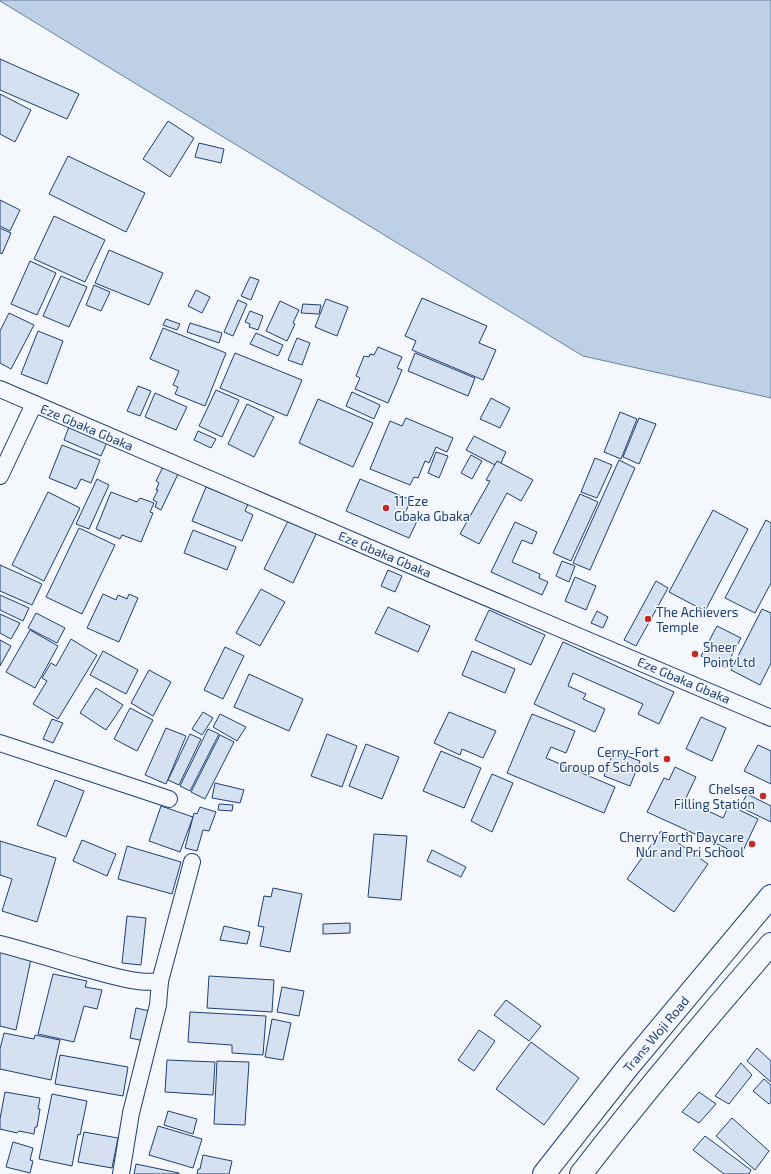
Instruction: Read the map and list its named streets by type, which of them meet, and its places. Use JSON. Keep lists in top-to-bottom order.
{
  "streets": {
    "main road": ["Trans Woji Road"],
    "street": ["Eze Gbaka Gbaka"]
  },
  "places": [
    "11 Eze Gbaka Gbaka",
    "The Achievers Temple",
    "Sheer Point Ltd",
    "Cerry-Fort Group of Schools",
    "Chelsea Filling Station",
    "Cherry Forth Daycare Nur and Pri School"
  ]
}
